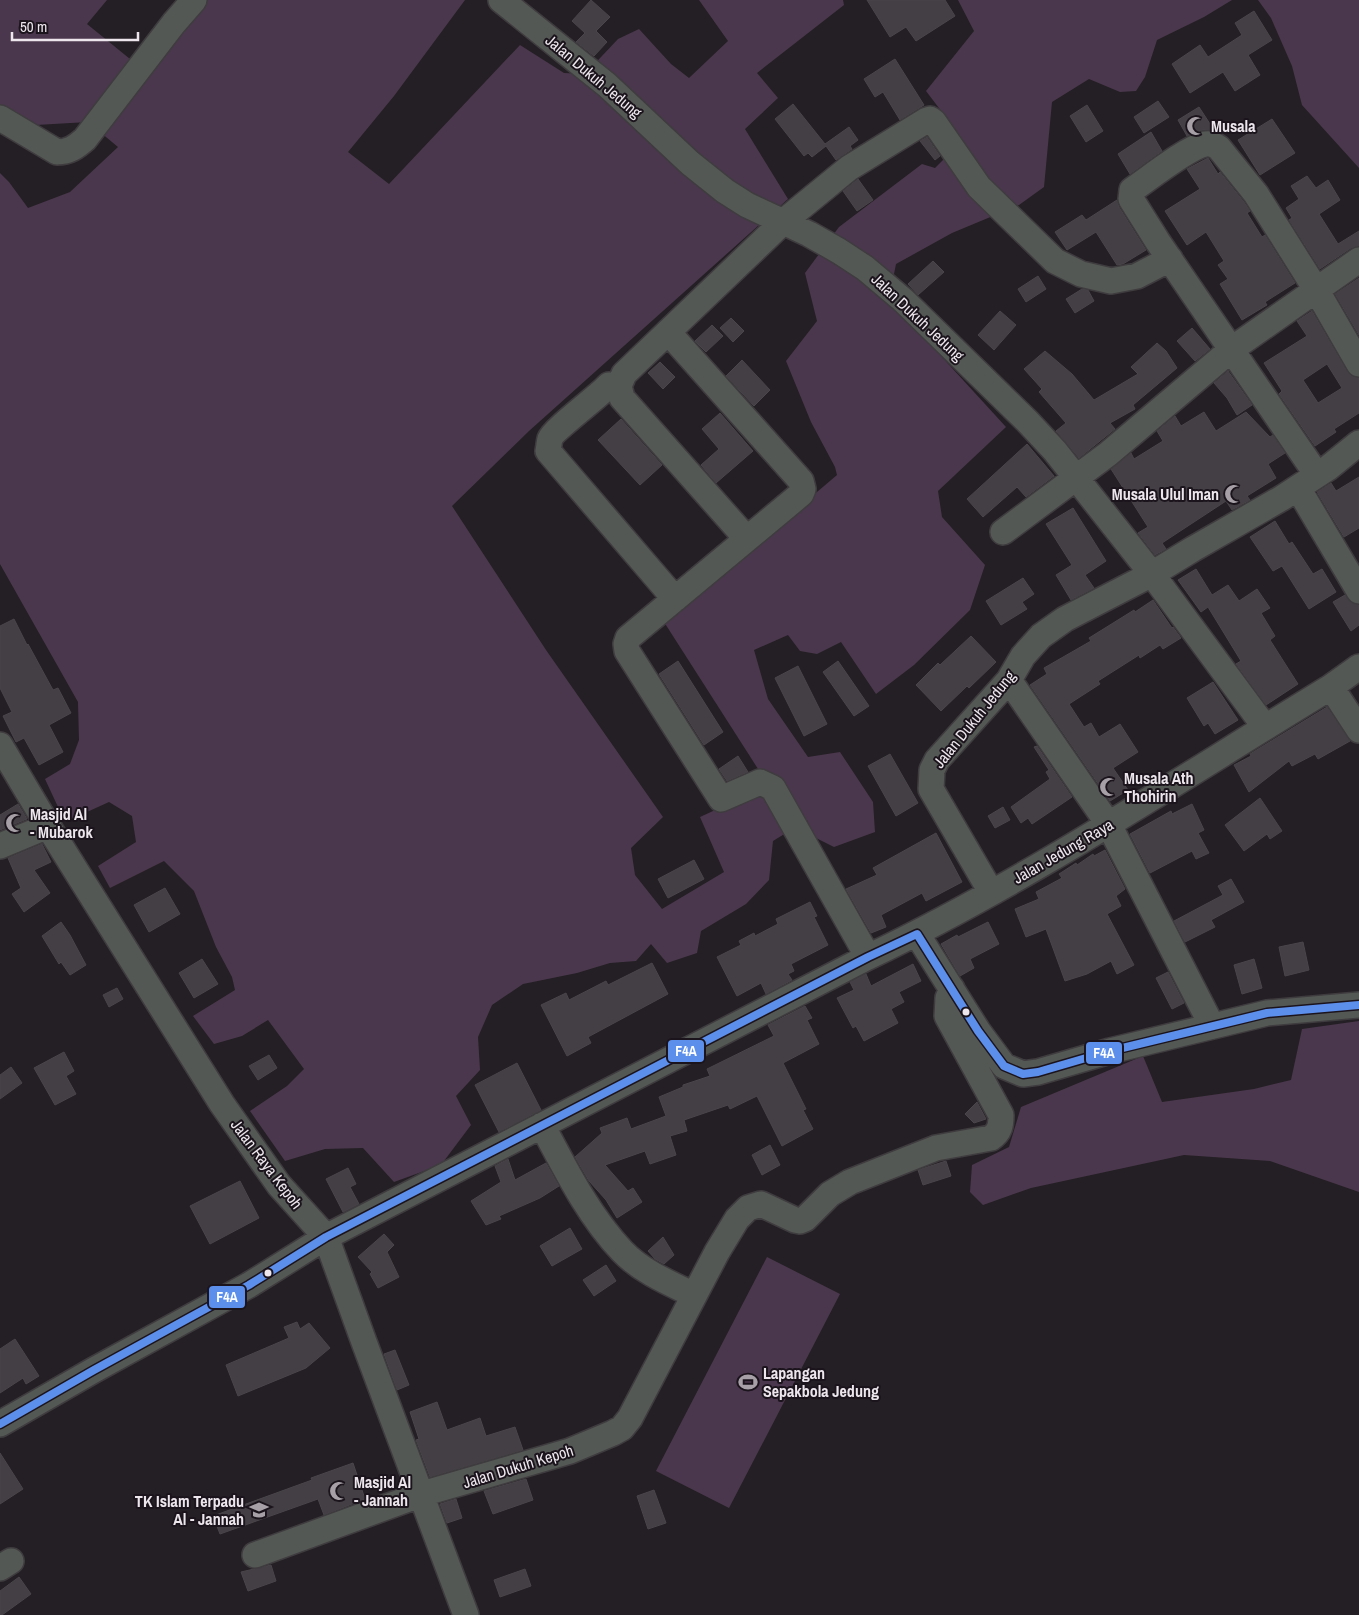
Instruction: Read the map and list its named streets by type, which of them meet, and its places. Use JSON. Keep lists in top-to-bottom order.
{
  "streets": {
    "street": [
      "Jalan Dukuh Jedung",
      "Jalan Jedung Raya",
      "Jalan Raya Kepoh",
      "Jalan Dukuh Kepoh"
    ]
  },
  "crossings": [
    ["Jalan Dukuh Jedung", "Jalan Jedung Raya"],
    ["Jalan Jedung Raya", "Jalan Raya Kepoh"],
    ["Jalan Raya Kepoh", "Jalan Dukuh Kepoh"]
  ],
  "places": {
    "mosque": [
      "Musala",
      "Musala Ulul Iman",
      "Musala Ath Thohirin",
      "Masjid Al - Mubarok",
      "Masjid Al - Jannah"
    ],
    "sports": ["Lapangan Sepakbola Jedung"],
    "school or university": ["TK Islam Terpadu Al - Jannah"]
  },
  "lines": ["transit line F4A"],
  "scale_bar": "50 m"
}
